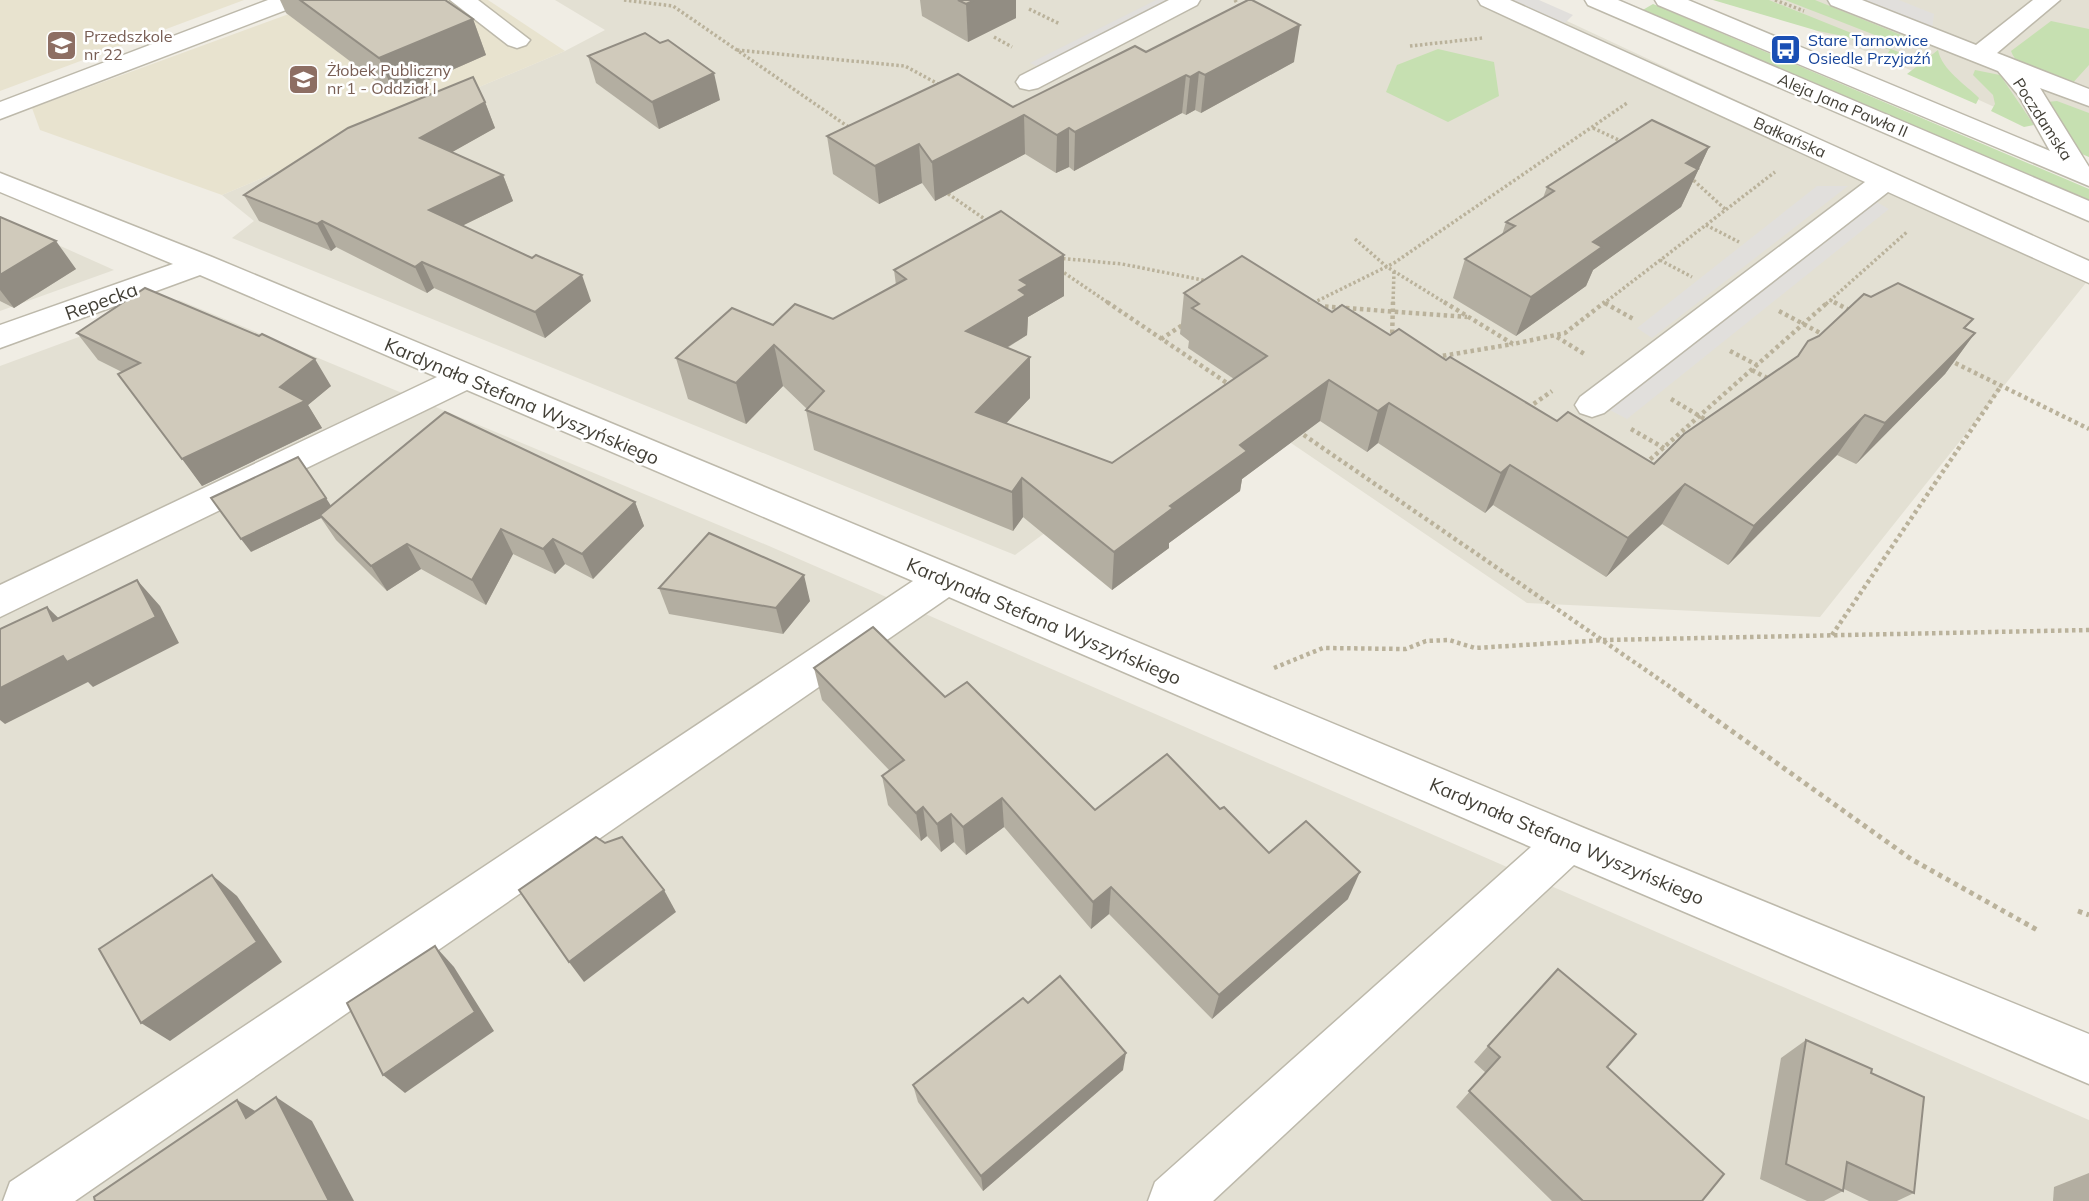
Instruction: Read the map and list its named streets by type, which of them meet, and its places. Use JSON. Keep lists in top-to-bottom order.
{
  "streets": {
    "street": [
      "Aleja Jana Pawła II",
      "Poczdamska",
      "Bałkańska",
      "Repecka",
      "Kardynała Stefana Wyszyńskiego"
    ]
  },
  "crossings": [
    ["Aleja Jana Pawła II", "Poczdamska"],
    ["Repecka", "Kardynała Stefana Wyszyńskiego"]
  ],
  "places": {
    "school or university": ["Przedszkole nr 22", "Żłobek Publiczny nr 1 - Oddział I"],
    "bus stop": ["Stare Tarnowice Osiedle Przyjaźń"]
  }
}
